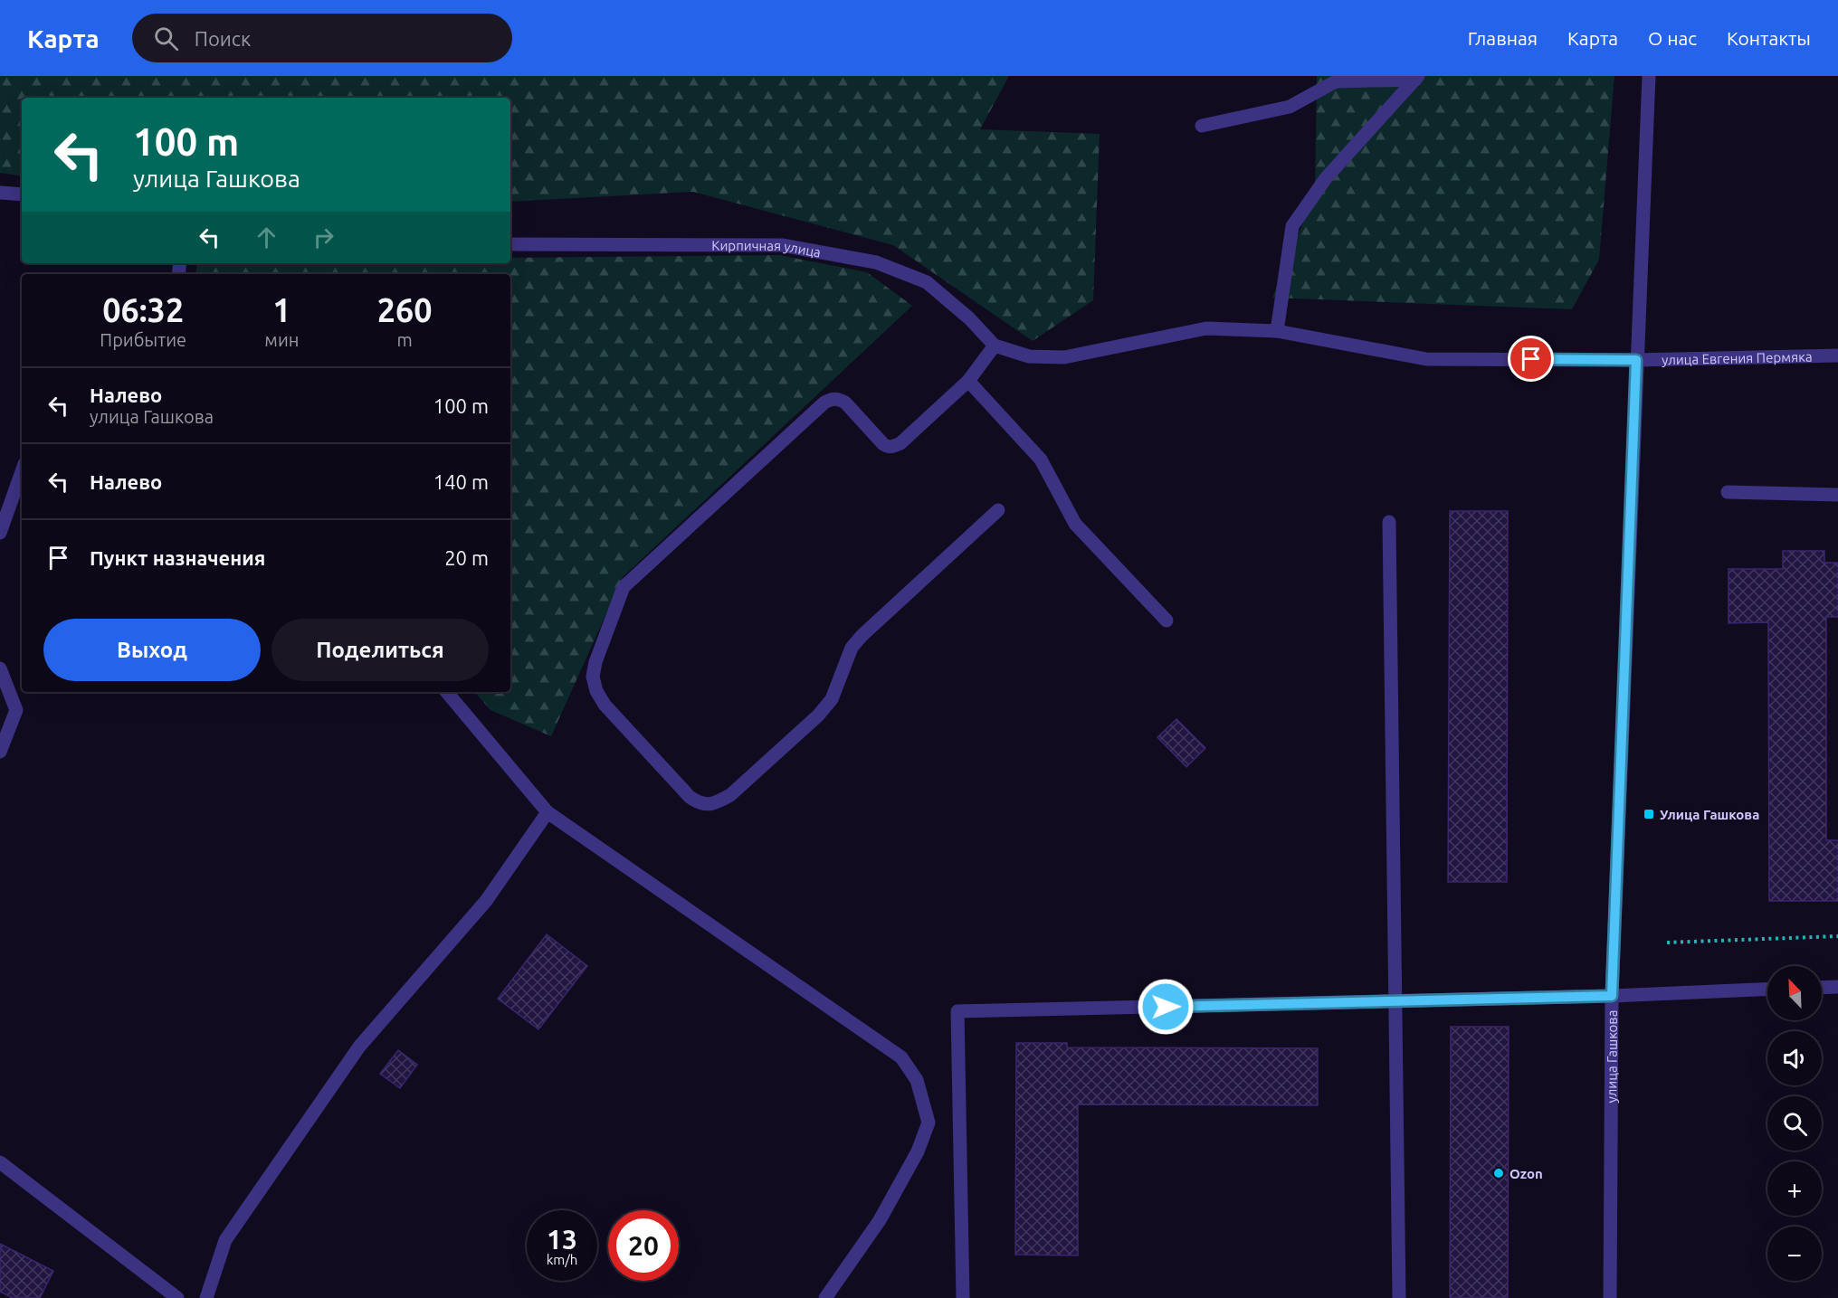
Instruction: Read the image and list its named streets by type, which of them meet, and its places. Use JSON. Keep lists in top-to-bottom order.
{
  "streets": {
    "street": ["Кирпичная улица", "улица Евгения Пермяка", "улица Гашкова"]
  },
  "crossings": [
    ["Кирпичная улица", "улица Евгения Пермяка"],
    ["улица Евгения Пермяка", "улица Гашкова"]
  ],
  "places": {
    "transit": ["Улица Гашкова"],
    "other": ["Ozon"]
  },
  "north": "top left",
  "page": {
    "header": "Карта",
    "search": "Поиск",
    "nav": [
      "Главная",
      "Карта",
      "О нас",
      "Контакты"
    ],
    "turn": ["100 m", "улица Гашкова"],
    "eta": [
      "06:32",
      "Прибытие",
      "1",
      "мин",
      "260",
      "m"
    ],
    "list": [
      {
        "name": "Налево",
        "note": "улица Гашкова",
        "value": "100 m"
      },
      {
        "name": "Налево",
        "value": "140 m"
      },
      {
        "name": "Пункт назначения",
        "value": "20 m"
      }
    ],
    "buttons": ["Выход", "Поделиться"],
    "map_buttons": ["+", "−"],
    "speed": "13 km/h",
    "limit": "20"
  }
}
